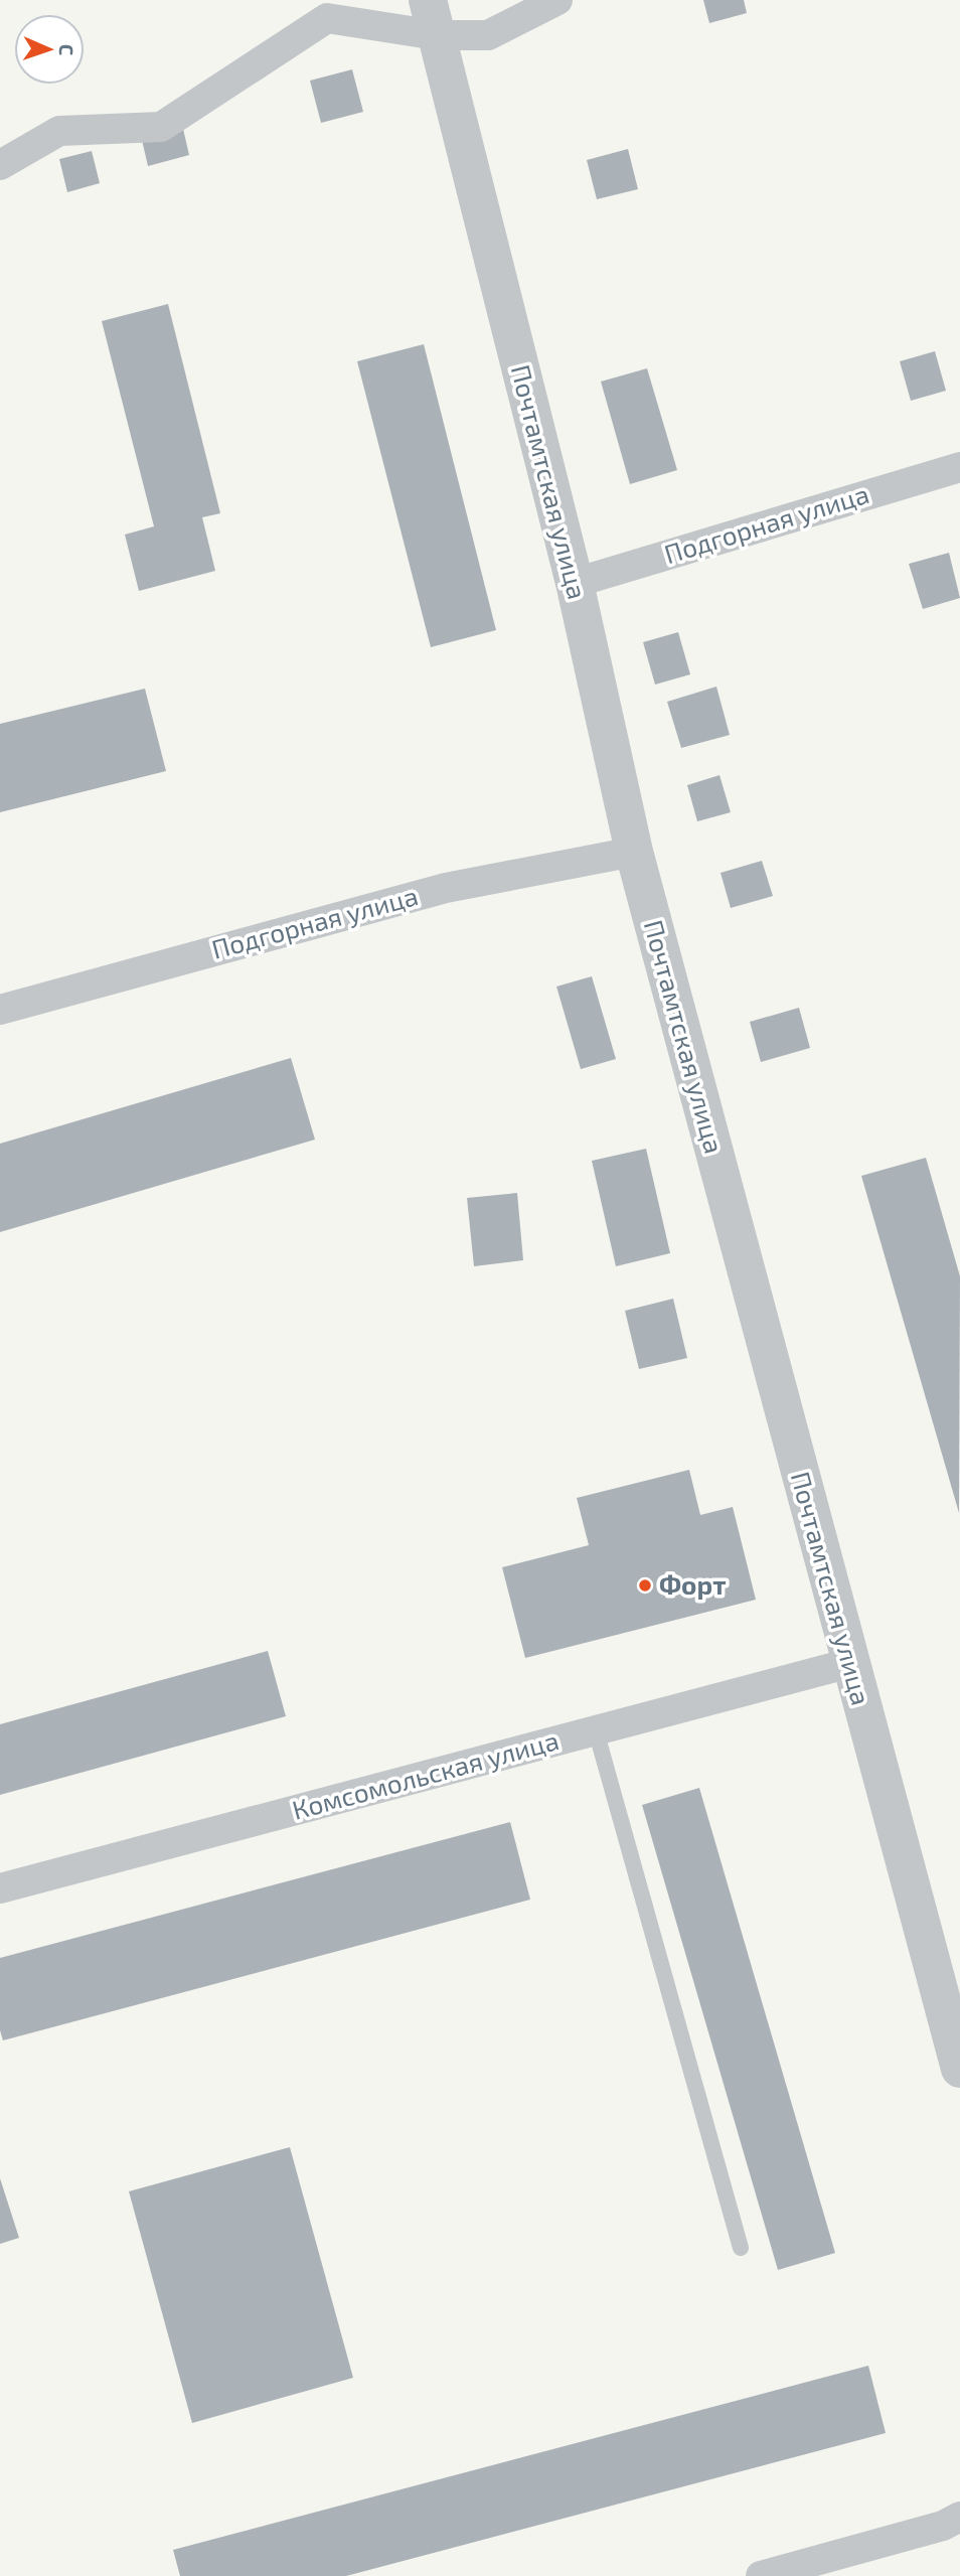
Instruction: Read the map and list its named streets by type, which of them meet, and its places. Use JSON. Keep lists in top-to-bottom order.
{
  "streets": {
    "street": ["Почтамтская улица", "Подгорная улица", "Комсомольская улица"]
  },
  "crossings": [
    ["Почтамтская улица", "Подгорная улица"],
    ["Почтамтская улица", "Комсомольская улица"]
  ],
  "places": ["Форт"],
  "north": "right"
}
